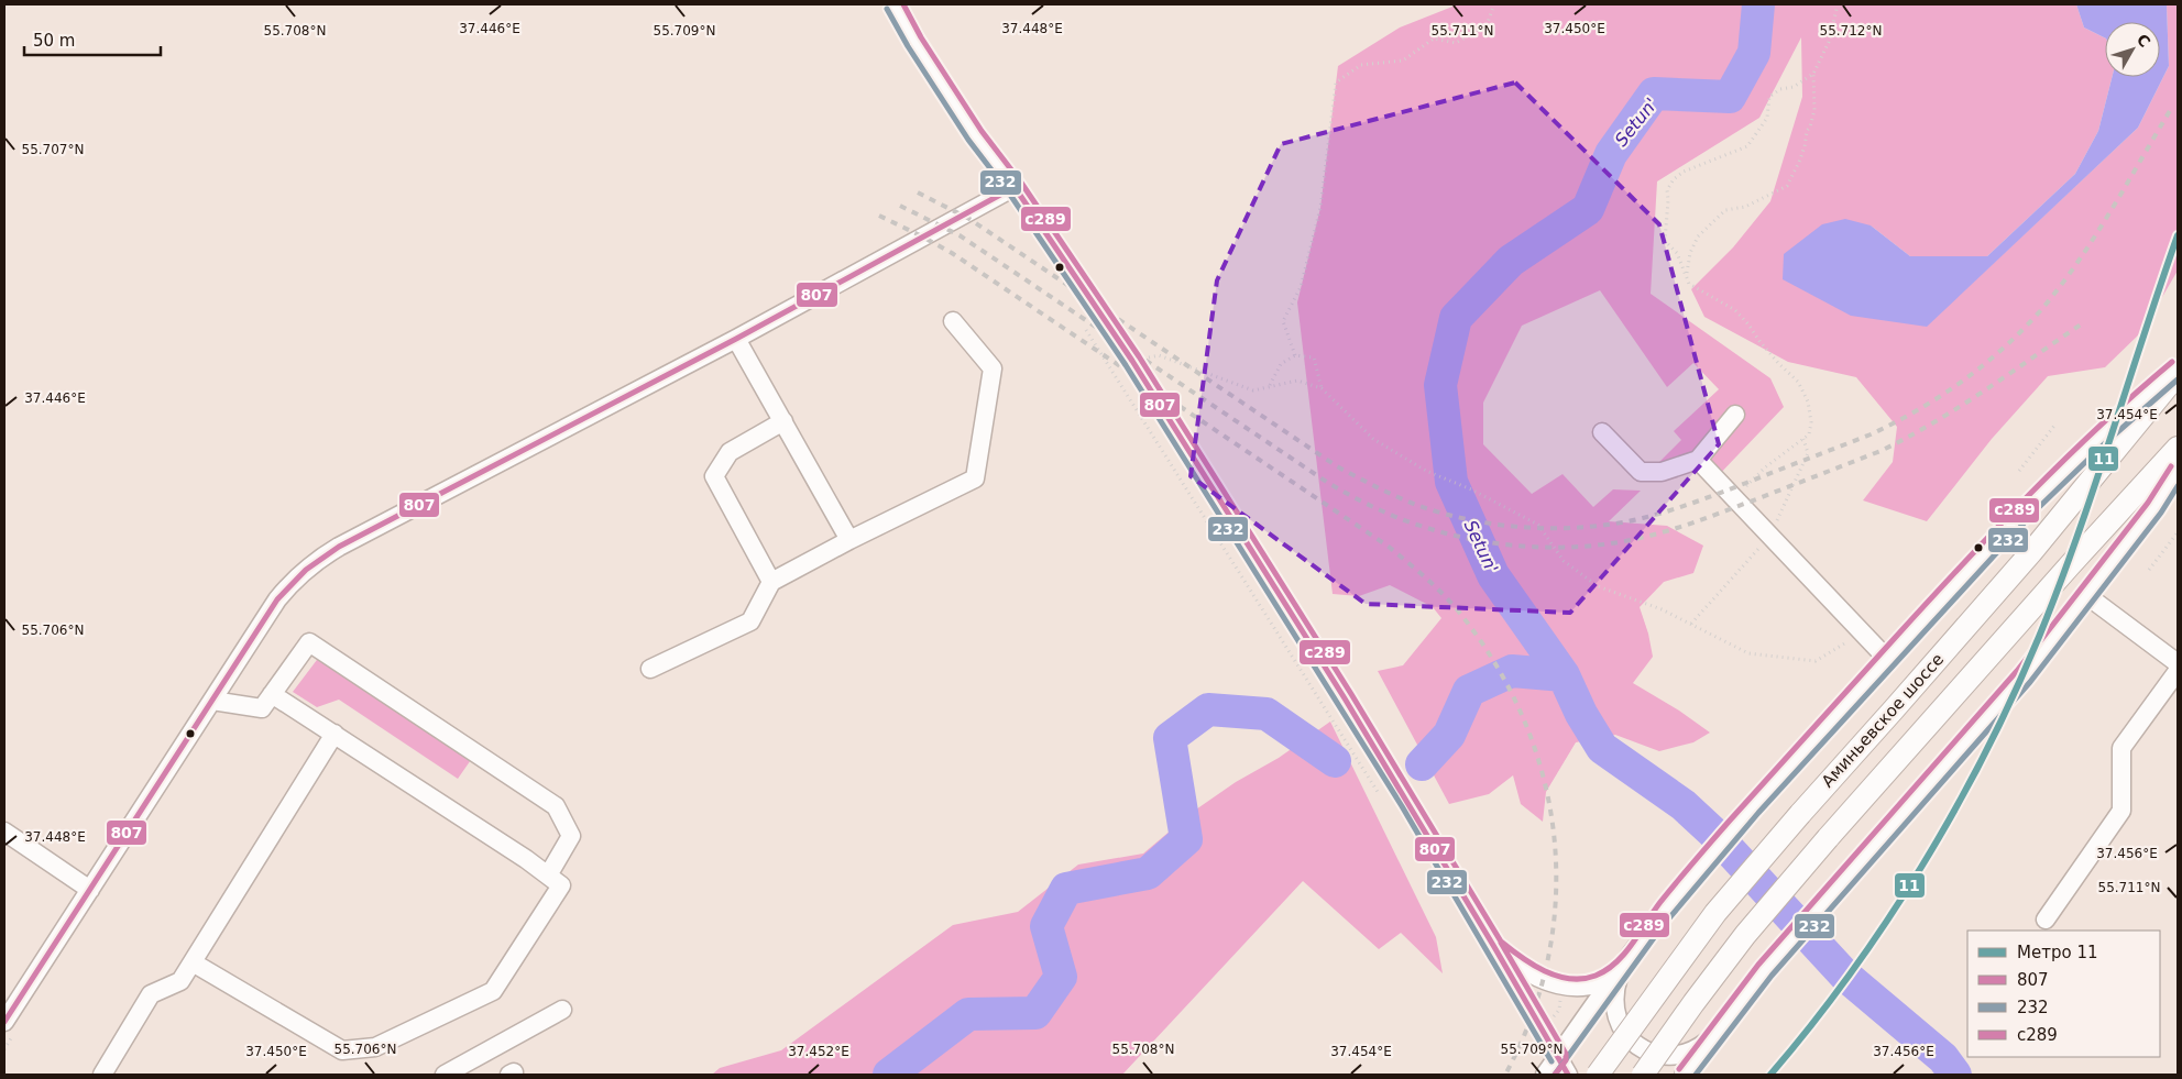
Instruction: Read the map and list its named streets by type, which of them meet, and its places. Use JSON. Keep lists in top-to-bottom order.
{
  "streets": {
    "main road": ["Аминьевское шоссе"]
  },
  "water": ["Setun'"],
  "lines": [
    "transit line с289",
    "transit line 232",
    "transit line 807",
    "metro line 11"
  ],
  "legend": [
    "Метро 11",
    "807",
    "232",
    "с289"
  ],
  "scale_bar": "50 m",
  "north": "top right",
  "coordinates": [
    "37.446°E",
    "37.448°E",
    "37.450°E",
    "55.708°N",
    "55.709°N",
    "55.711°N",
    "55.712°N",
    "55.707°N",
    "37.454°E",
    "55.706°N",
    "37.456°E",
    "37.452°E"
  ]
}
